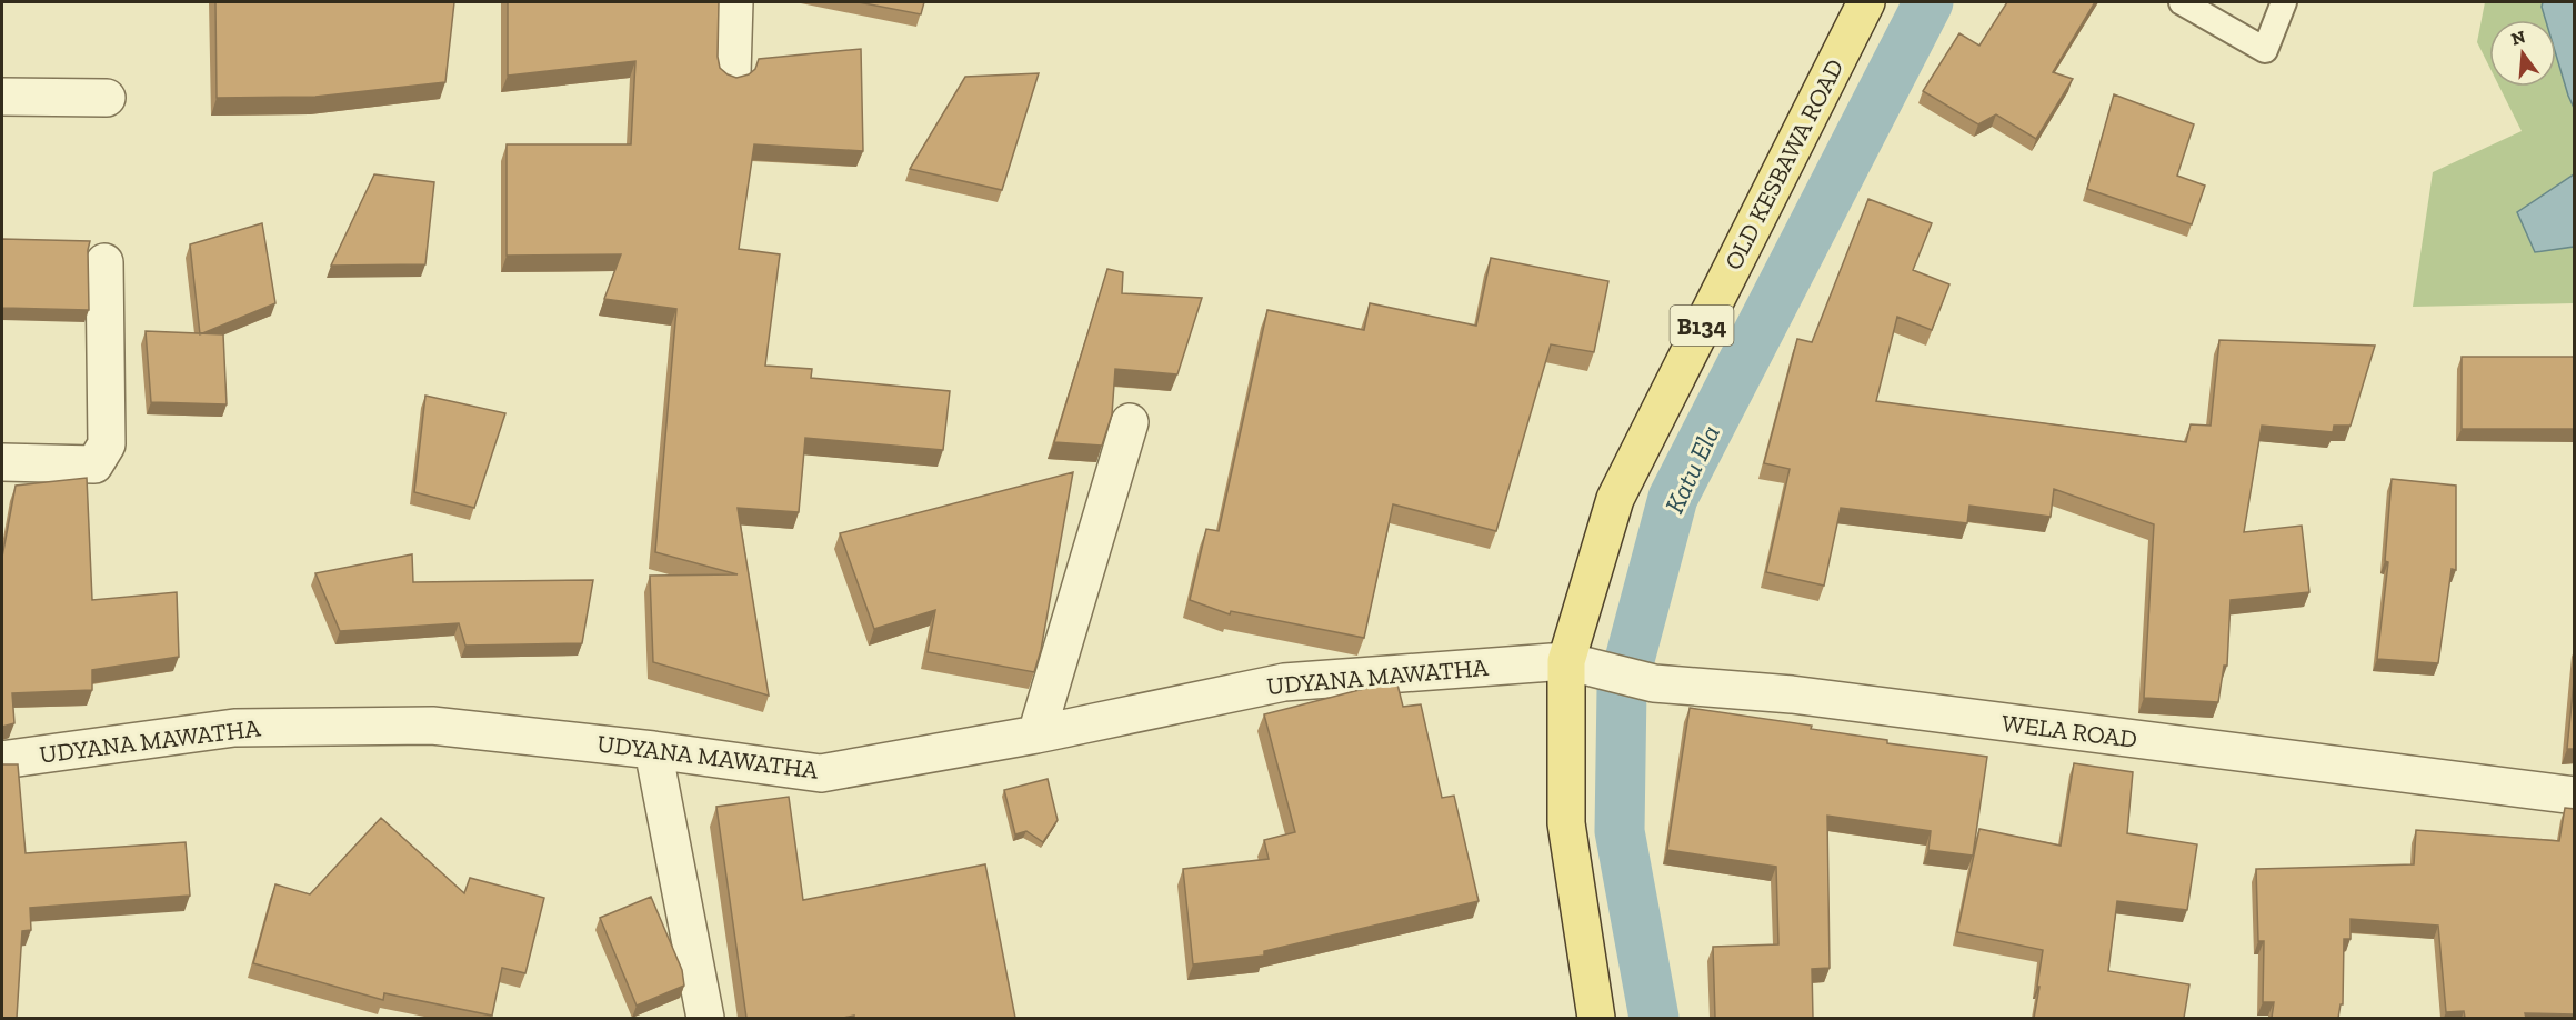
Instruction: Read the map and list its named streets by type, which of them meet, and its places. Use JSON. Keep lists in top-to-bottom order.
{
  "streets": {
    "main road": ["OLD KESBAWA ROAD", "B134"],
    "street": ["UDYANA MAWATHA", "WELA ROAD"]
  },
  "crossings": [
    ["OLD KESBAWA ROAD", "UDYANA MAWATHA"],
    ["OLD KESBAWA ROAD", "WELA ROAD"],
    ["UDYANA MAWATHA", "WELA ROAD"]
  ],
  "water": ["Katu Ela"],
  "north": "top"
}
